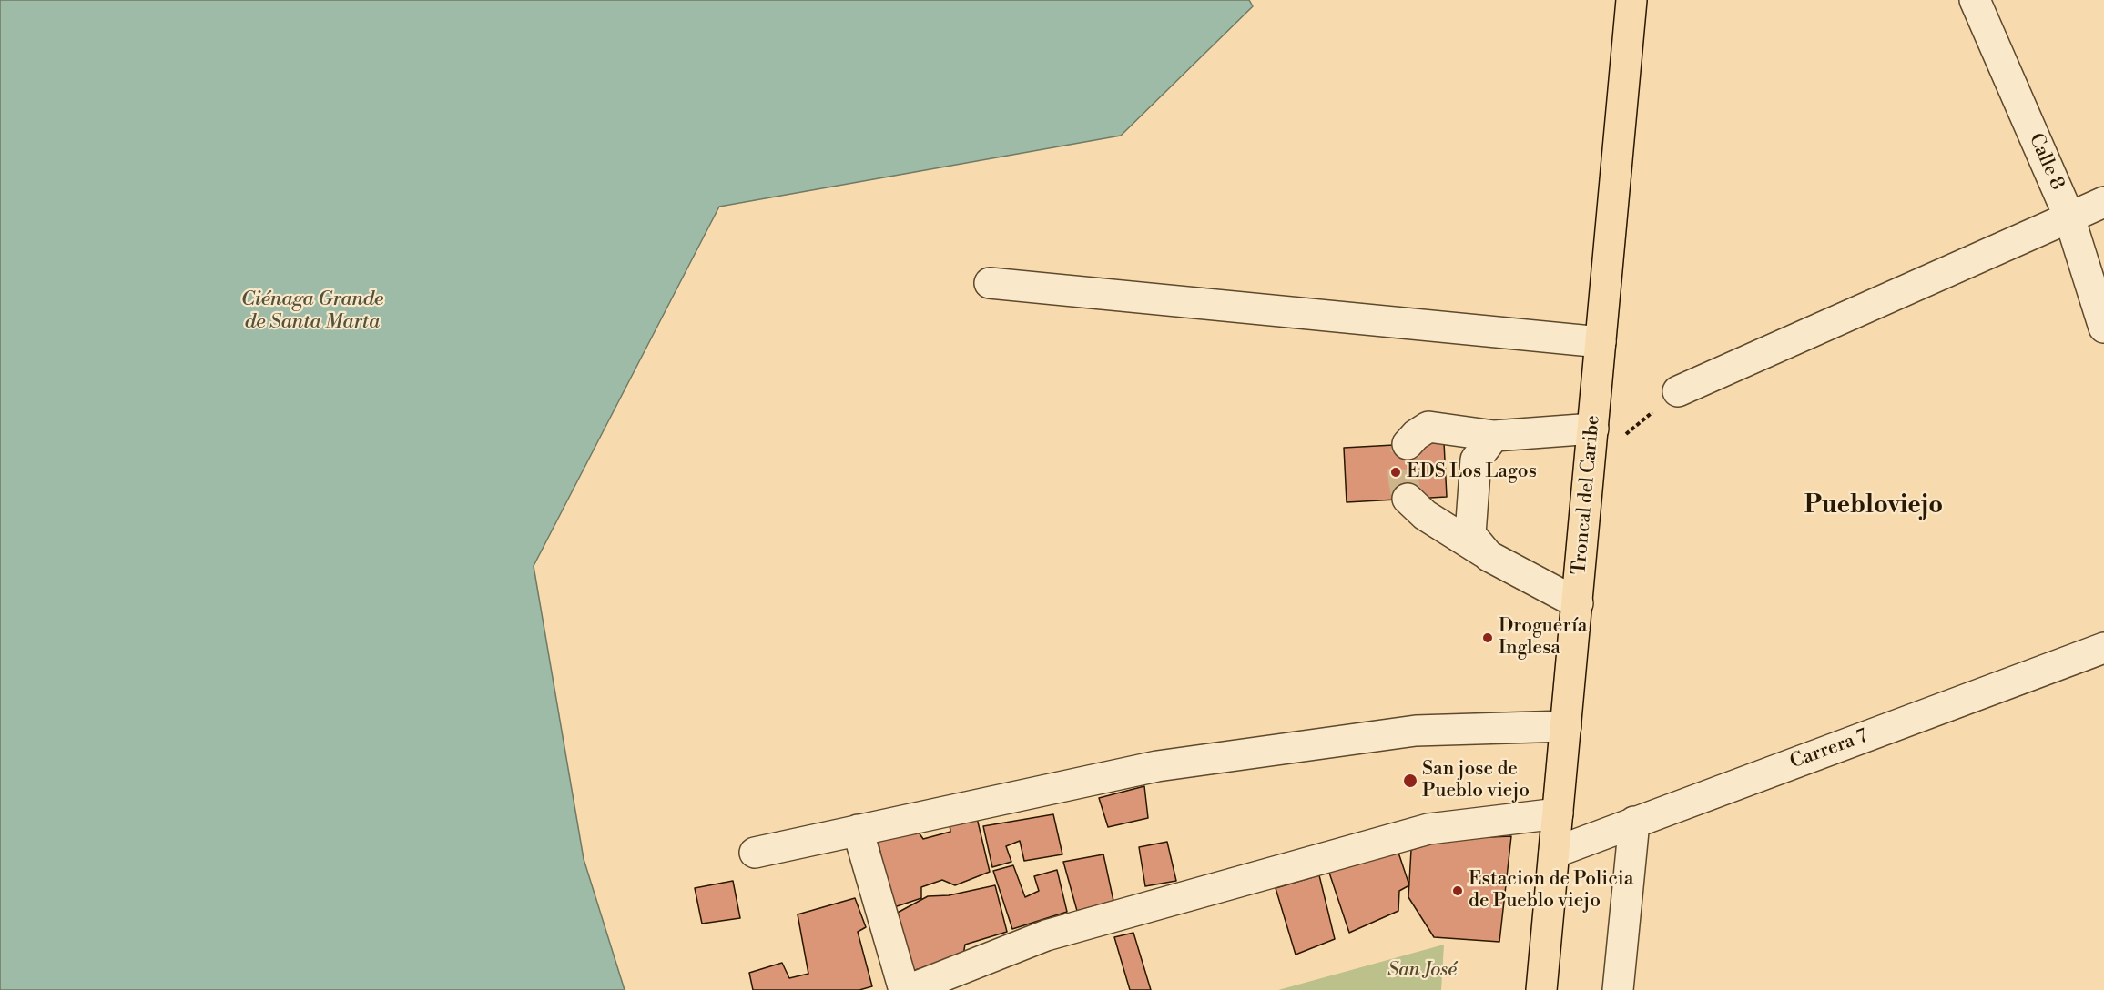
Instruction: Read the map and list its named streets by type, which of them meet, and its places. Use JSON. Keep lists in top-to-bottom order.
{
  "streets": {
    "highway": ["Troncal del Caribe"],
    "street": ["Calle 8", "Carrera 7"]
  },
  "crossings": [
    ["Troncal del Caribe", "Carrera 7"]
  ],
  "districts": ["Puebloviejo"],
  "water": ["Ciénaga Grande de Santa Marta"],
  "parks": ["San José"],
  "places": [
    "EDS Los Lagos",
    "Droguería Inglesa",
    "San jose de Pueblo viejo",
    "Estacion de Policia de Pueblo viejo"
  ]
}
